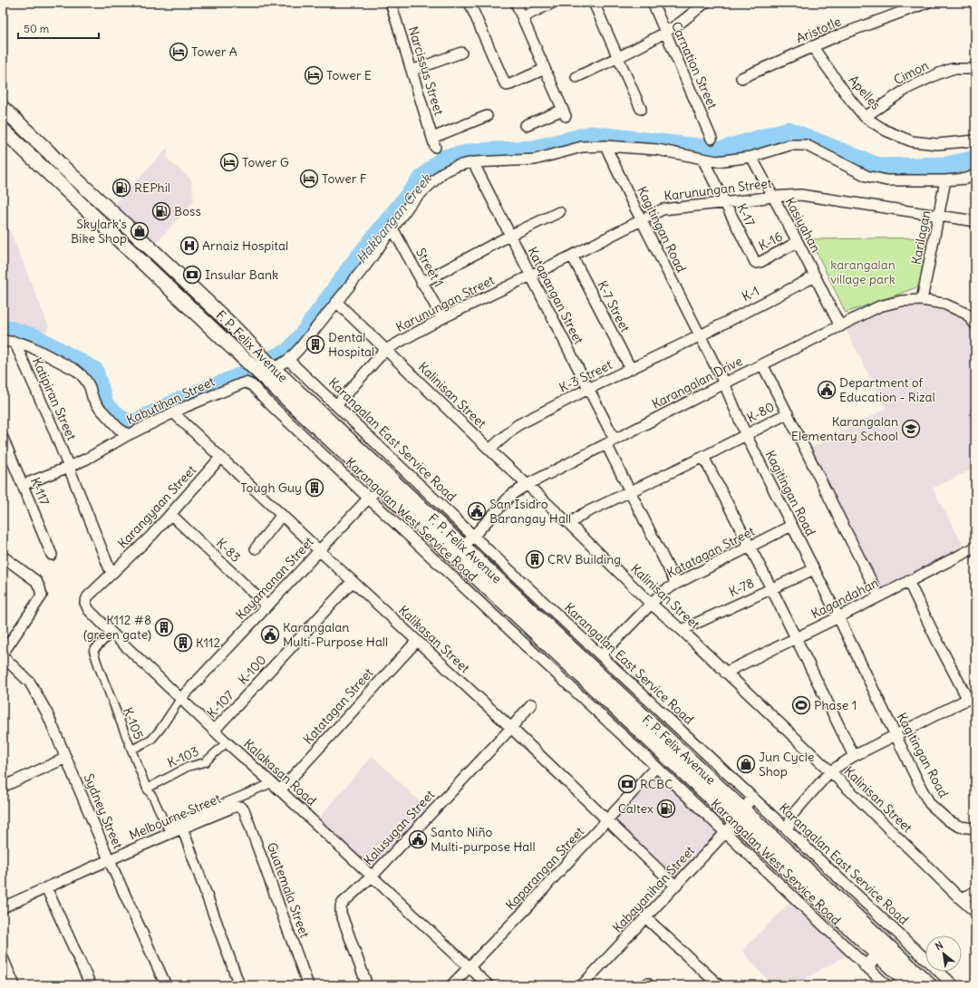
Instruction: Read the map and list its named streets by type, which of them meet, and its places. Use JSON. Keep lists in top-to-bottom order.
{
  "streets": {
    "main road": ["F. P. Felix Avenue"],
    "street": [
      "Aristotle",
      "Carnation Street",
      "Narcissus Street",
      "Cimon",
      "Apelles",
      "Karunungan Street",
      "K-17",
      "Kasiyahan",
      "Kagitingan Road",
      "Karilagan",
      "K-16",
      "Street 1",
      "K-1",
      "Katapangan Street",
      "K-7 Street",
      "K-3 Street",
      "Karangalan Drive",
      "Kalinisan Street",
      "Katipiran Street",
      "Kabutihan Street",
      "K-80",
      "Karangalan East Service Road",
      "K-117",
      "Karangyaan Street",
      "Karangalan West Service Road",
      "K-83",
      "Katatagan Street",
      "Kayamanan Street",
      "K-78",
      "Kagandahan",
      "Kalikasan Street",
      "K-100",
      "K-107",
      "K-105",
      "K-103",
      "Kalakasan Road",
      "Sydney Street",
      "Melbourne Street",
      "Kalusugan Street",
      "Kaparangan Street",
      "Kabayanihan Street",
      "Guatemala Street"
    ]
  },
  "crossings": [
    ["Aristotle", "Apelles"],
    ["Cimon", "Apelles"],
    ["Karunungan Street", "K-17"],
    ["Karunungan Street", "Kasiyahan"],
    ["Karunungan Street", "Kagitingan Road"],
    ["Karunungan Street", "Karilagan"],
    ["Karunungan Street", "Street 1"],
    ["Karunungan Street", "Katapangan Street"],
    ["Karunungan Street", "K-7 Street"],
    ["Karunungan Street", "Kalinisan Street"],
    ["Karunungan Street", "Karangalan East Service Road"],
    ["K-17", "K-16"],
    ["Kasiyahan", "K-16"],
    ["Kasiyahan", "K-1"],
    ["Kasiyahan", "Karangalan Drive"],
    ["Kagitingan Road", "K-1"],
    ["Kagitingan Road", "K-3 Street"],
    ["Kagitingan Road", "Karangalan Drive"],
    ["Kagitingan Road", "K-80"],
    ["Kagitingan Road", "Katatagan Street"],
    ["Kagitingan Road", "K-78"],
    ["Kagitingan Road", "Kagandahan"],
    ["Karilagan", "Karangalan Drive"],
    ["K-1", "K-3 Street"],
    ["Katapangan Street", "K-3 Street"],
    ["Katapangan Street", "Karangalan Drive"],
    ["Katapangan Street", "K-80"],
    ["Katapangan Street", "Katatagan Street"],
    ["K-7 Street", "K-3 Street"],
    ["F. P. Felix Avenue", "Karangalan Drive"],
    ["F. P. Felix Avenue", "Kayamanan Street"],
    ["F. P. Felix Avenue", "Kabayanihan Street"],
    ["K-3 Street", "Kalinisan Street"],
    ["Karangalan Drive", "Kalinisan Street"],
    ["Karangalan Drive", "Karangalan East Service Road"],
    ["Kalinisan Street", "K-80"],
    ["Kalinisan Street", "Katatagan Street"],
    ["Kalinisan Street", "K-78"],
    ["Kalinisan Street", "Kagandahan"],
    ["Katipiran Street", "Kabutihan Street"],
    ["Katipiran Street", "Karangyaan Street"],
    ["Katipiran Street", "Kalakasan Road"],
    ["Kabutihan Street", "Karangalan West Service Road"],
    ["Kabutihan Street", "Kalikasan Street"],
    ["Karangalan East Service Road", "Katatagan Street"],
    ["Karangalan East Service Road", "Kabayanihan Street"],
    ["Karangyaan Street", "K-83"],
    ["Karangyaan Street", "Kalikasan Street"],
    ["Karangyaan Street", "Kalakasan Road"],
    ["Karangalan West Service Road", "Kayamanan Street"],
    ["Karangalan West Service Road", "Kaparangan Street"],
    ["Karangalan West Service Road", "Kabayanihan Street"],
    ["K-83", "Kayamanan Street"],
    ["Katatagan Street", "Kalikasan Street"],
    ["Katatagan Street", "Kalakasan Road"],
    ["Kayamanan Street", "Kalikasan Street"],
    ["Kayamanan Street", "Kalakasan Road"],
    ["Kalikasan Street", "K-100"],
    ["Kalikasan Street", "Kalusugan Street"],
    ["Kalikasan Street", "Kaparangan Street"],
    ["Kalikasan Street", "Kabayanihan Street"],
    ["K-100", "K-107"],
    ["K-107", "Kalakasan Road"],
    ["K-105", "K-103"],
    ["K-105", "Kalakasan Road"],
    ["K-103", "Kalakasan Road"],
    ["Kalakasan Road", "Kalusugan Street"],
    ["Kalakasan Road", "Kaparangan Street"],
    ["Sydney Street", "Melbourne Street"],
    ["Melbourne Street", "Guatemala Street"]
  ],
  "water": ["Hakbangan Creek"],
  "parks": ["karangalan village park"],
  "places": {
    "hotel": [
      "Tower A",
      "Tower E",
      "Tower G",
      "Tower F"
    ],
    "fuel station": ["REPhil", "Boss", "Caltex"],
    "shop": ["Skylark's Bike Shop", "Jun Cycle Shop"],
    "hospital": ["Arnaiz Hospital"],
    "bank": ["Insular Bank", "RCBC"],
    "building": [
      "Dental Hospital",
      "Tough Guy",
      "CRV Building",
      "K112 #8 (green gate)",
      "K112"
    ],
    "public building": [
      "Department of Education - Rizal",
      "San Isidro Barangay Hall",
      "Karangalan Multi-Purpose Hall",
      "Santo Niño Multi-purpose Hall"
    ],
    "school or university": ["Karangalan Elementary School"],
    "sports": ["Phase 1"]
  },
  "scale_bar": "50 m",
  "north": "top left"
}
